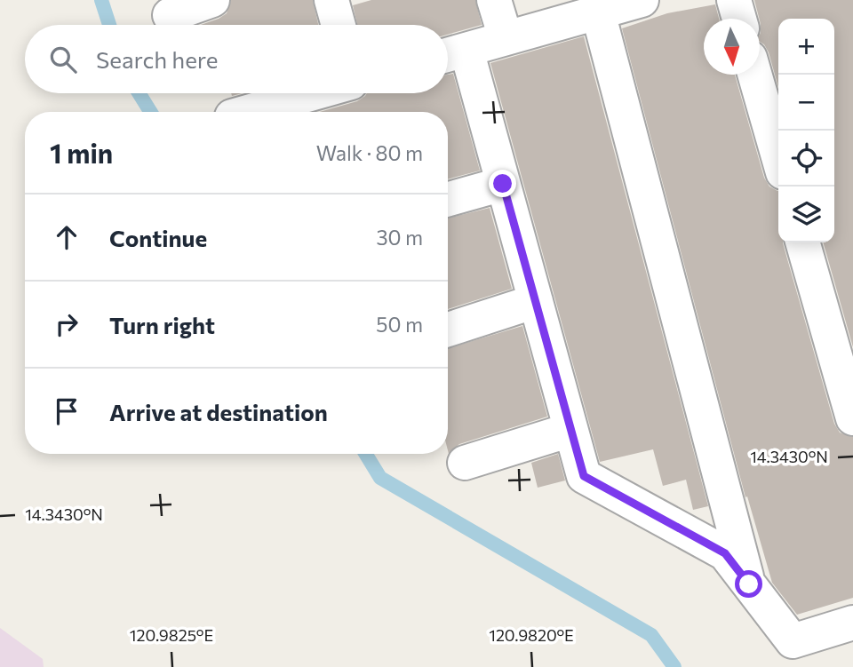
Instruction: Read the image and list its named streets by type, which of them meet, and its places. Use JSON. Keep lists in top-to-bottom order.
{
  "north": "bottom",
  "page": {
    "map_buttons": ["+", "−"],
    "search": "Search here",
    "heading": ["1 min", "Walk · 80 m"],
    "list": [
      ["Continue", "30 m"],
      ["Turn right", "50 m"],
      "Arrive at destination"
    ]
  },
  "coordinates": ["14.3430°N", "120.9825°E", "120.9820°E"]
}
